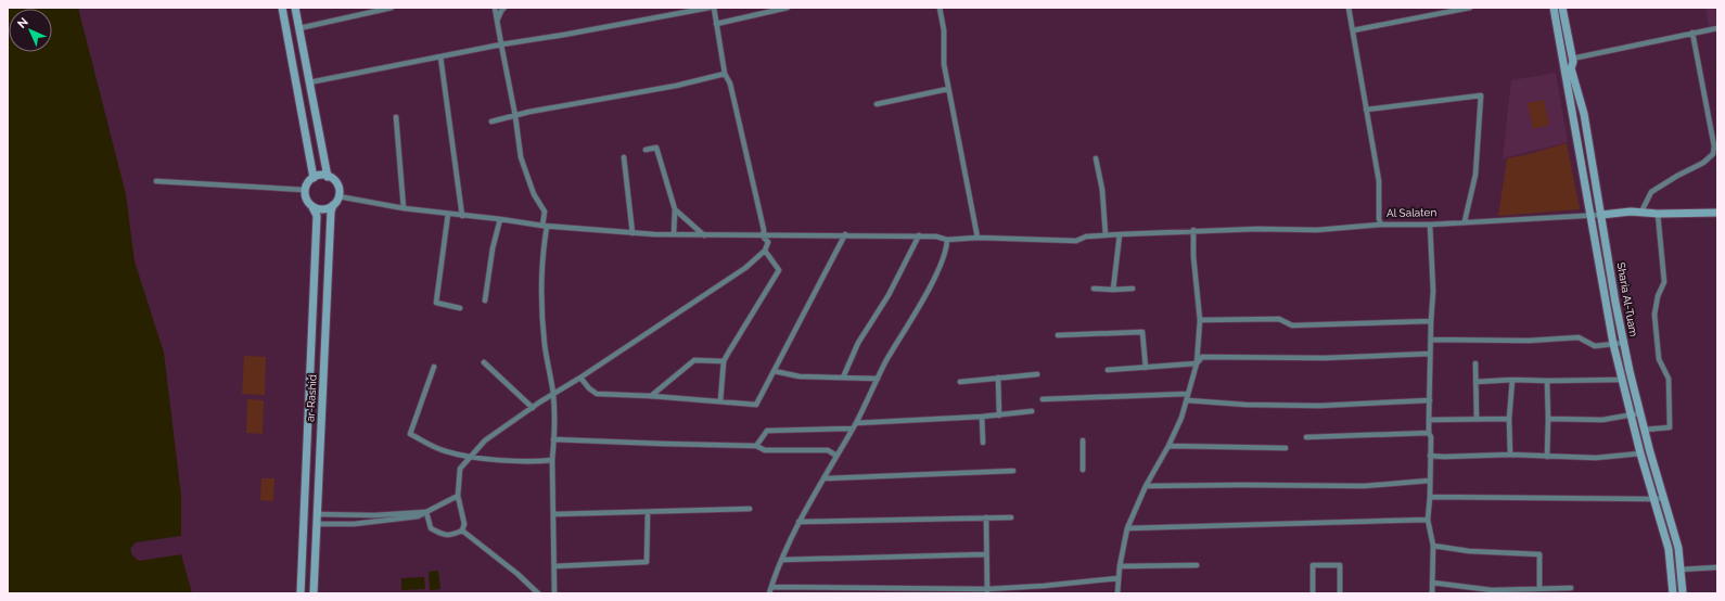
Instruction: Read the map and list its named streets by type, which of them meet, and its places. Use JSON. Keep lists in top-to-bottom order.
{
  "streets": {
    "main road": ["Al Salaten", "Sharia Al-Tuam", "ar-Rashid"]
  },
  "crossings": [
    ["Al Salaten", "Sharia Al-Tuam"],
    ["Al Salaten", "ar-Rashid"]
  ],
  "north": "top left"
}
